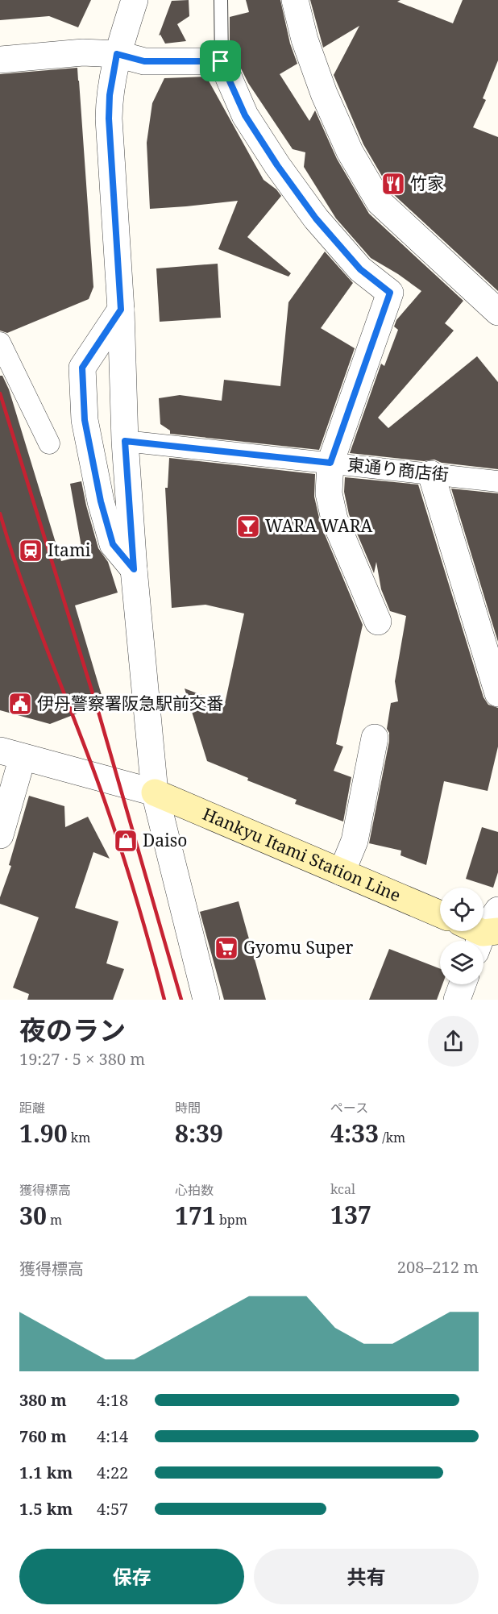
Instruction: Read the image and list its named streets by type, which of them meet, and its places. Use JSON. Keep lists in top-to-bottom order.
{
  "streets": {
    "main road": ["Hankyu Itami Station Line"],
    "street": ["東通り商店街"]
  },
  "places": {
    "restaurant": ["竹家"],
    "bar": ["WARA WARA"],
    "station": ["Itami"],
    "public building": ["伊丹警察署阪急駅前交番"],
    "shop": ["Daiso"],
    "supermarket": ["Gyomu Super"]
  },
  "page": {
    "heading": ["夜のラン", "19:27 · 5 × 380 m"],
    "stats": [
      ["距離", "1.90 km"],
      ["時間", "8:39"],
      ["ペース", "4:33 /km"],
      ["獲得標高", "30 m"],
      ["心拍数", "171 bpm"],
      ["kcal", "137"]
    ],
    "chart": ["獲得標高", "208–212 m"],
    "list": [
      {
        "name": "380 m",
        "note": "4:18"
      },
      {
        "name": "760 m",
        "note": "4:14"
      },
      {
        "name": "1.1 km",
        "note": "4:22"
      },
      {
        "name": "1.5 km",
        "note": "4:57"
      }
    ],
    "buttons": ["保存", "共有"]
  }
}
